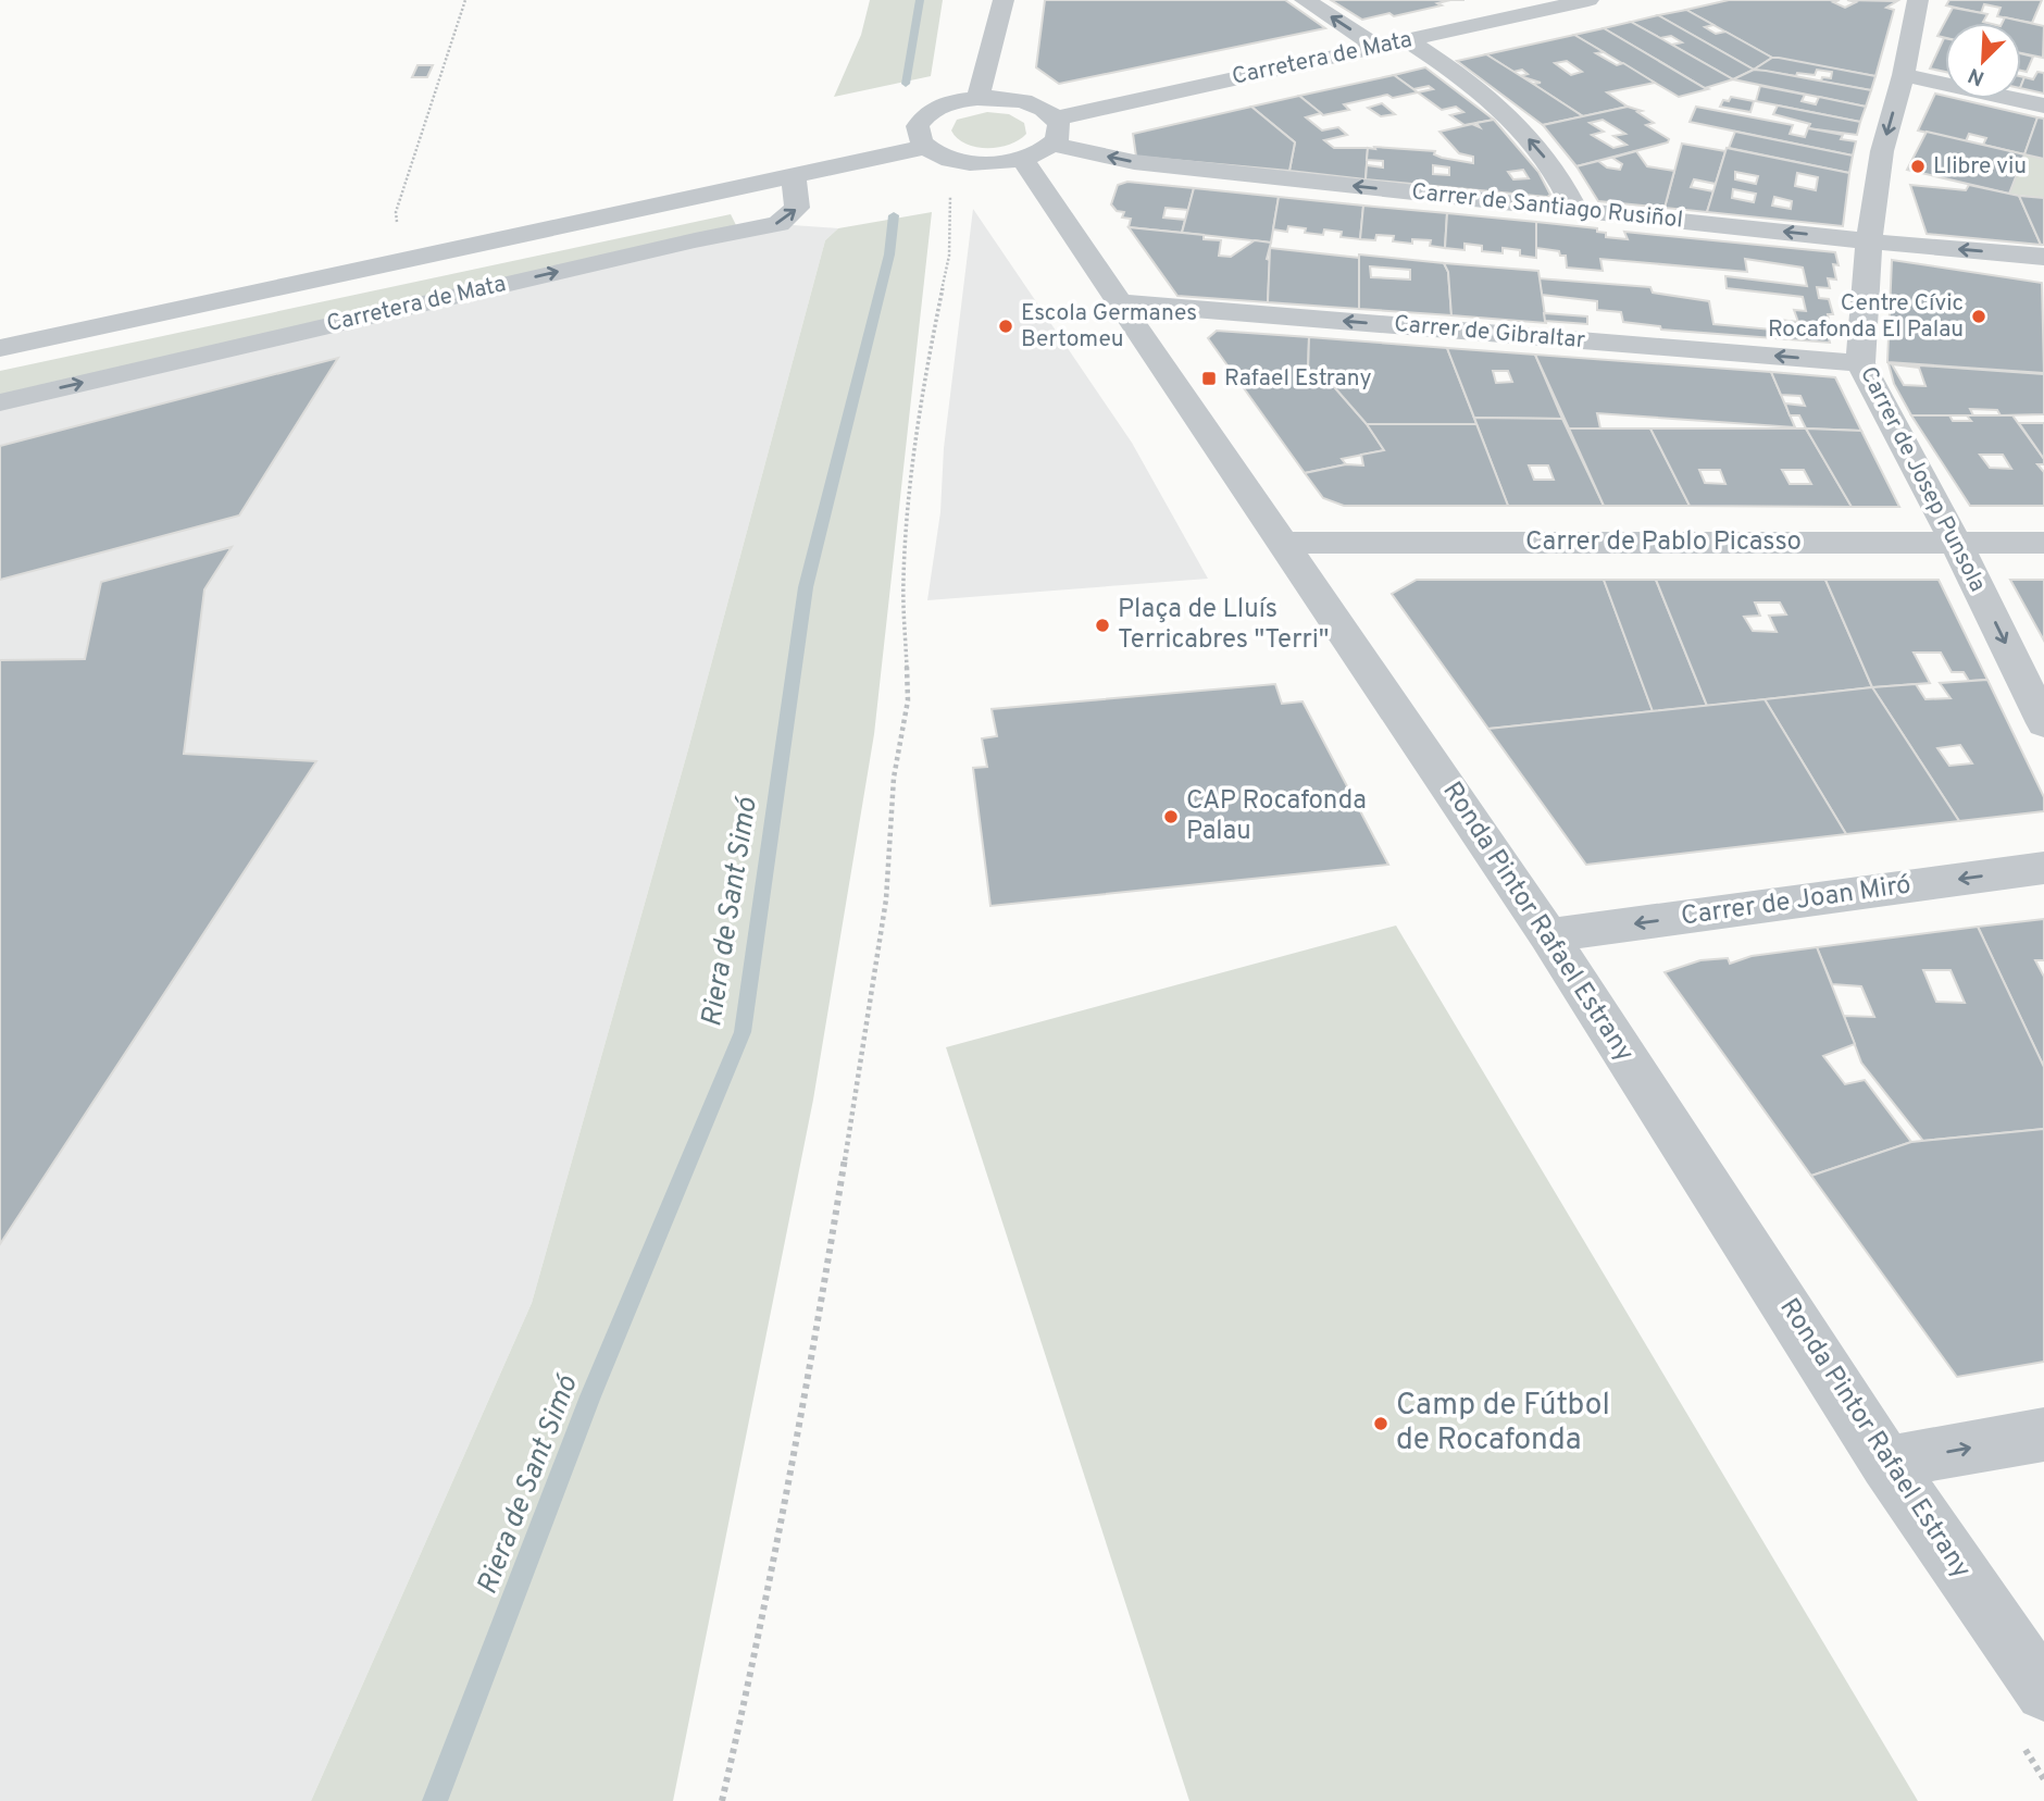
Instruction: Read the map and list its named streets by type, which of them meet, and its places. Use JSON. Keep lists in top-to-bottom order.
{
  "streets": {
    "street": [
      "Carretera de Mata",
      "Carrer de Santiago Rusiñol",
      "Carrer de Gibraltar",
      "Carrer de Josep Punsola",
      "Carrer de Pablo Picasso",
      "Carrer de Joan Miró",
      "Ronda Pintor Rafael Estrany"
    ]
  },
  "crossings": [
    ["Carretera de Mata", "Carrer de Santiago Rusiñol"],
    ["Carretera de Mata", "Ronda Pintor Rafael Estrany"],
    ["Carrer de Santiago Rusiñol", "Carrer de Josep Punsola"],
    ["Carrer de Santiago Rusiñol", "Ronda Pintor Rafael Estrany"],
    ["Carrer de Gibraltar", "Carrer de Josep Punsola"],
    ["Carrer de Gibraltar", "Ronda Pintor Rafael Estrany"],
    ["Carrer de Josep Punsola", "Carrer de Pablo Picasso"],
    ["Carrer de Pablo Picasso", "Ronda Pintor Rafael Estrany"],
    ["Carrer de Joan Miró", "Ronda Pintor Rafael Estrany"]
  ],
  "one_way": [
    "Carrer de Santiago Rusiñol",
    "Carrer de Gibraltar",
    "Carrer de Josep Punsola",
    "Carrer de Joan Miró"
  ],
  "water": ["Riera de Sant Simó"],
  "places": {
    "other": [
      "Llibre viu",
      "Centre Cívic Rocafonda El Palau",
      "Escola Germanes Bertomeu",
      "Plaça de Lluís Terricabres \"Terri\"",
      "CAP Rocafonda Palau",
      "Camp de Fútbol de Rocafonda"
    ],
    "transit": ["Rafael Estrany"]
  },
  "north": "bottom left"
}
